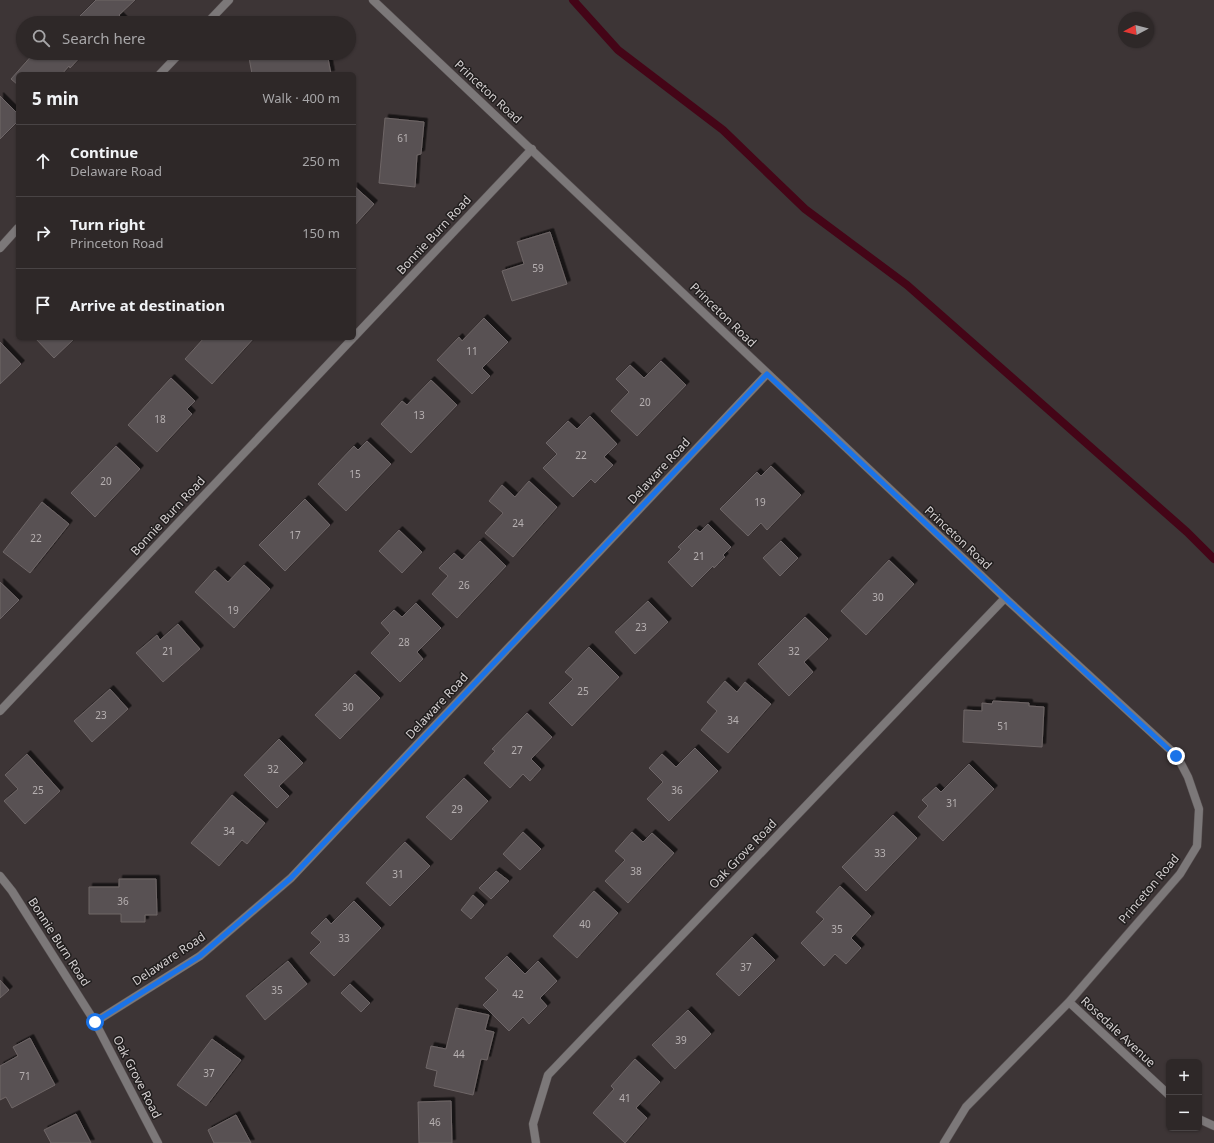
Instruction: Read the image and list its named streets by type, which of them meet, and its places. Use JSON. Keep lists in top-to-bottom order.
{
  "streets": {
    "street": [
      "Princeton Road",
      "Bonnie Burn Road",
      "Delaware Road",
      "Oak Grove Road",
      "Rosedale Avenue"
    ]
  },
  "crossings": [
    ["Princeton Road", "Bonnie Burn Road"],
    ["Princeton Road", "Delaware Road"],
    ["Princeton Road", "Oak Grove Road"],
    ["Princeton Road", "Rosedale Avenue"],
    ["Bonnie Burn Road", "Delaware Road"],
    ["Bonnie Burn Road", "Oak Grove Road"],
    ["Delaware Road", "Oak Grove Road"]
  ],
  "house_numbers": [
    "61",
    "59",
    "11",
    "20",
    "13",
    "18",
    "22",
    "15",
    "20",
    "19",
    "24",
    "17",
    "22",
    "21",
    "26",
    "30",
    "19",
    "23",
    "28",
    "21",
    "32",
    "25",
    "30",
    "23",
    "34",
    "51",
    "27",
    "32",
    "25",
    "36",
    "31",
    "29",
    "34",
    "33",
    "38",
    "31",
    "36",
    "40",
    "35",
    "33",
    "37",
    "35",
    "42",
    "39",
    "44",
    "37",
    "71",
    "41",
    "46"
  ],
  "north": "left",
  "page": {
    "search": "Search here",
    "heading": ["5 min", "Walk · 400 m"],
    "list": [
      ["Continue", "Delaware Road", "250 m"],
      ["Turn right", "Princeton Road", "150 m"],
      "Arrive at destination"
    ],
    "map_buttons": ["+", "−"]
  }
}
